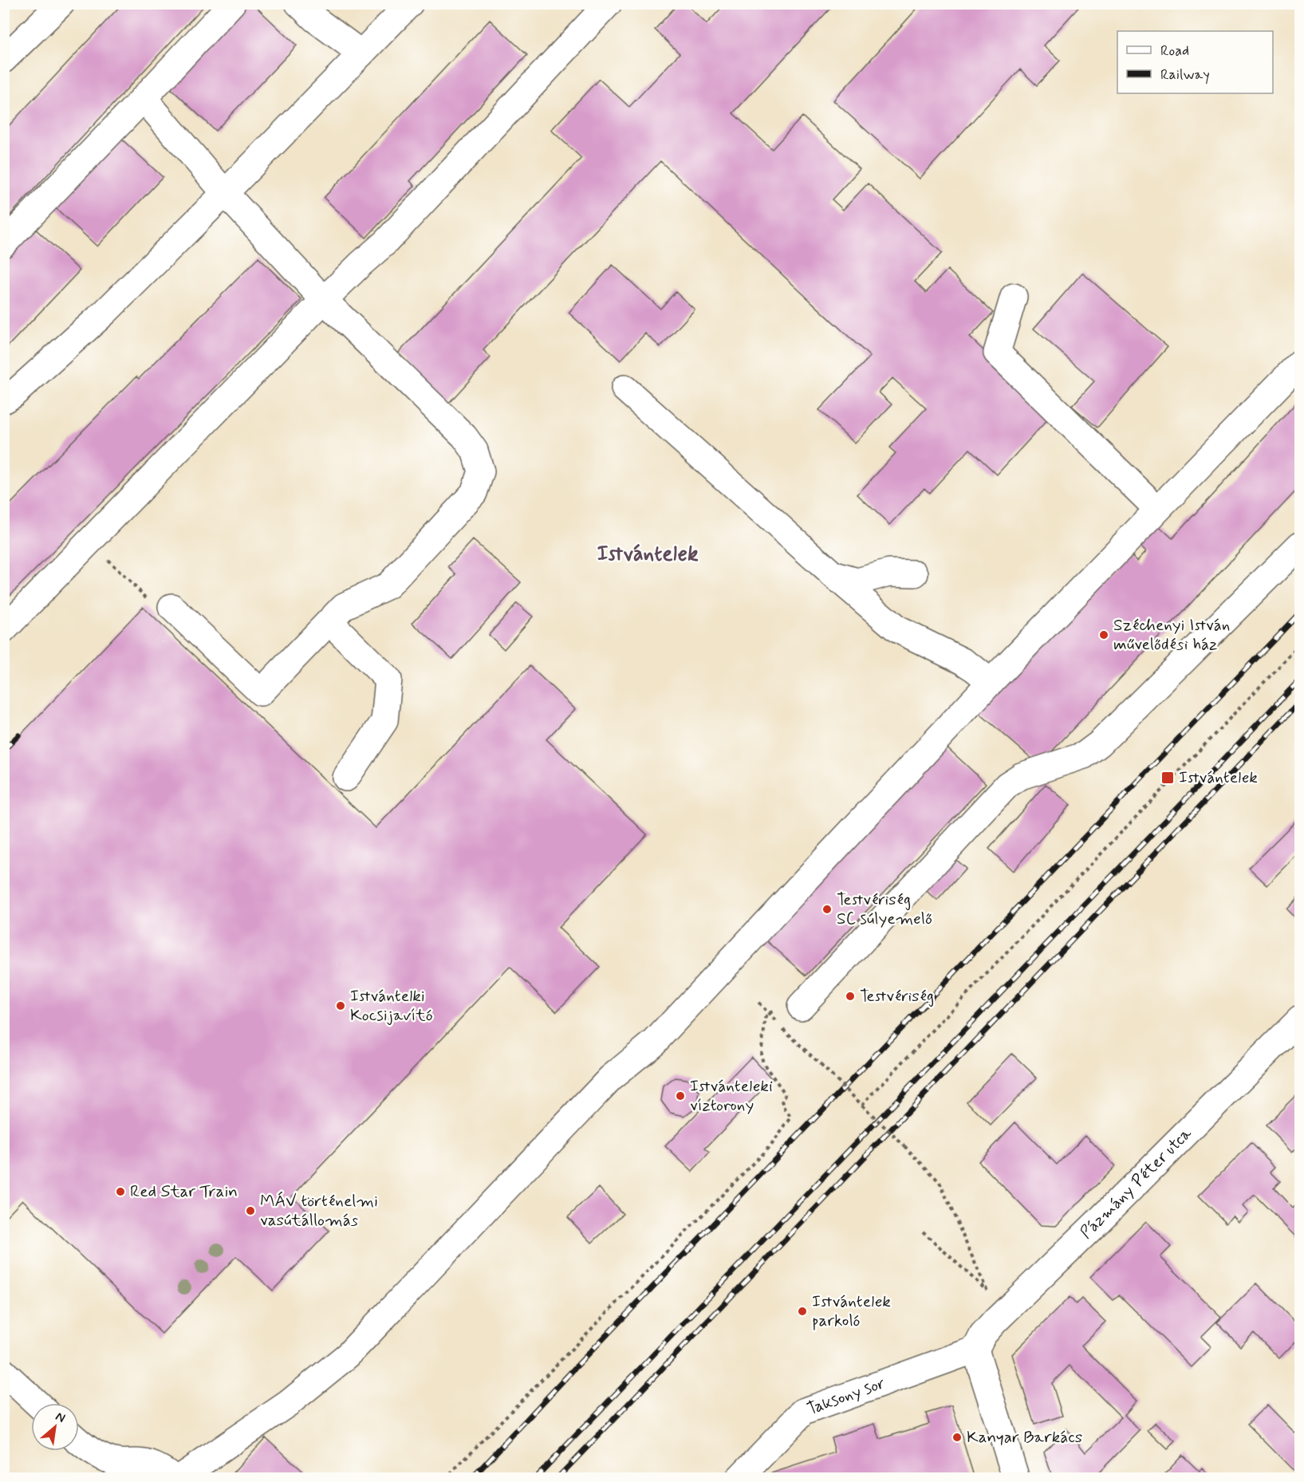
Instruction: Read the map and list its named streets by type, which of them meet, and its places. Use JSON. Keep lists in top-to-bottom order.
{
  "streets": {
    "street": ["Pázmány Péter utca", "Taksony sor"]
  },
  "crossings": [
    ["Pázmány Péter utca", "Taksony sor"]
  ],
  "districts": ["Istvántelek"],
  "places": {
    "other": [
      "Széchenyi István művelődési ház",
      "Testvériség SC súlyemelő",
      "Testvériség",
      "Istvántelki Kocsijavító",
      "Istvánteleki víztorony",
      "Red Star Train",
      "MÁV történelmi vasútállomás",
      "Istvántelek parkoló",
      "Kanyar Barkács"
    ],
    "transit": ["Istvántelek"]
  },
  "legend": ["Road", "Railway"],
  "north": "top right"
}
